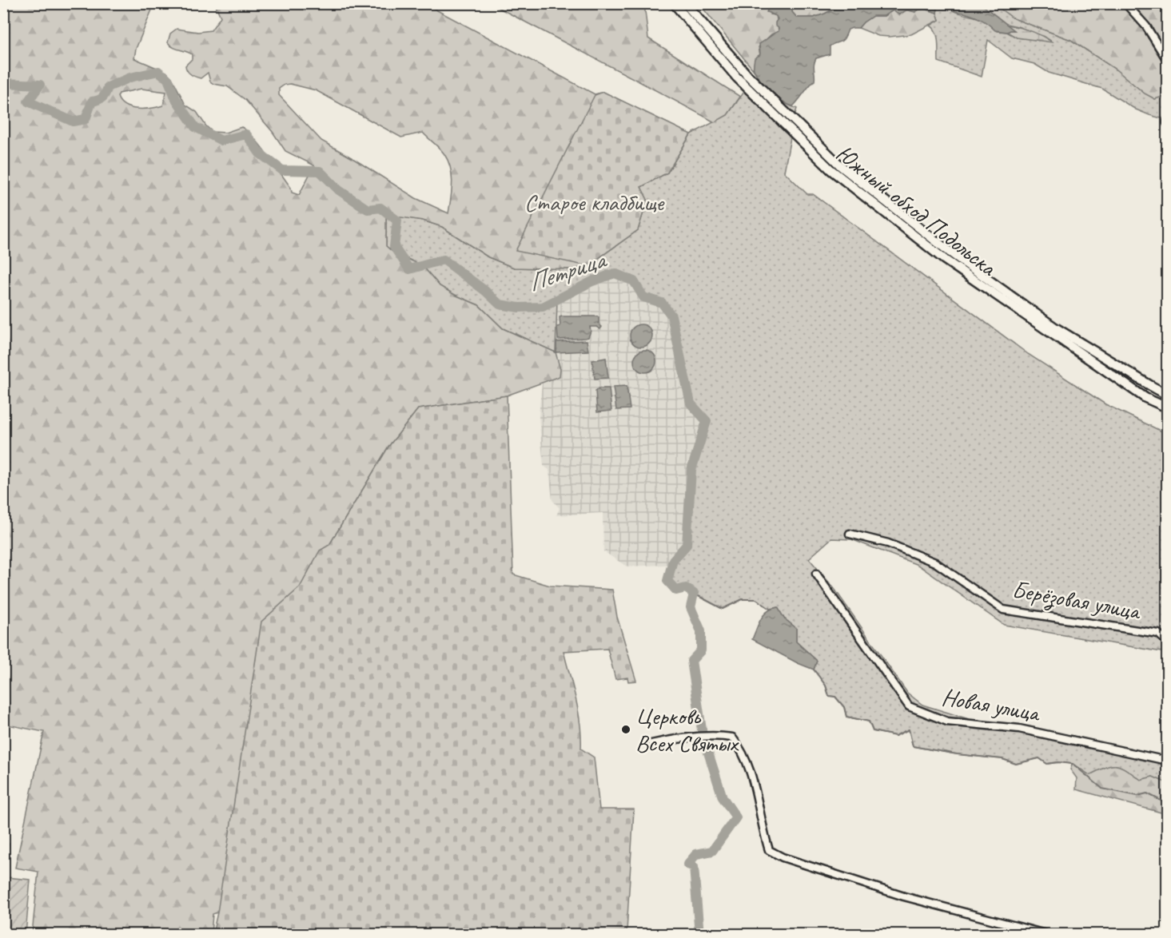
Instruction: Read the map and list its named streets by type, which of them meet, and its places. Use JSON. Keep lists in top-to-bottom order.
{
  "streets": {
    "main road": ["Южный обход Подольска"],
    "street": ["Берёзовая улица", "Новая улица"]
  },
  "water": ["Петрица"],
  "parks": ["Старое кладбище"],
  "places": ["Церковь Всех Святых"]
}
